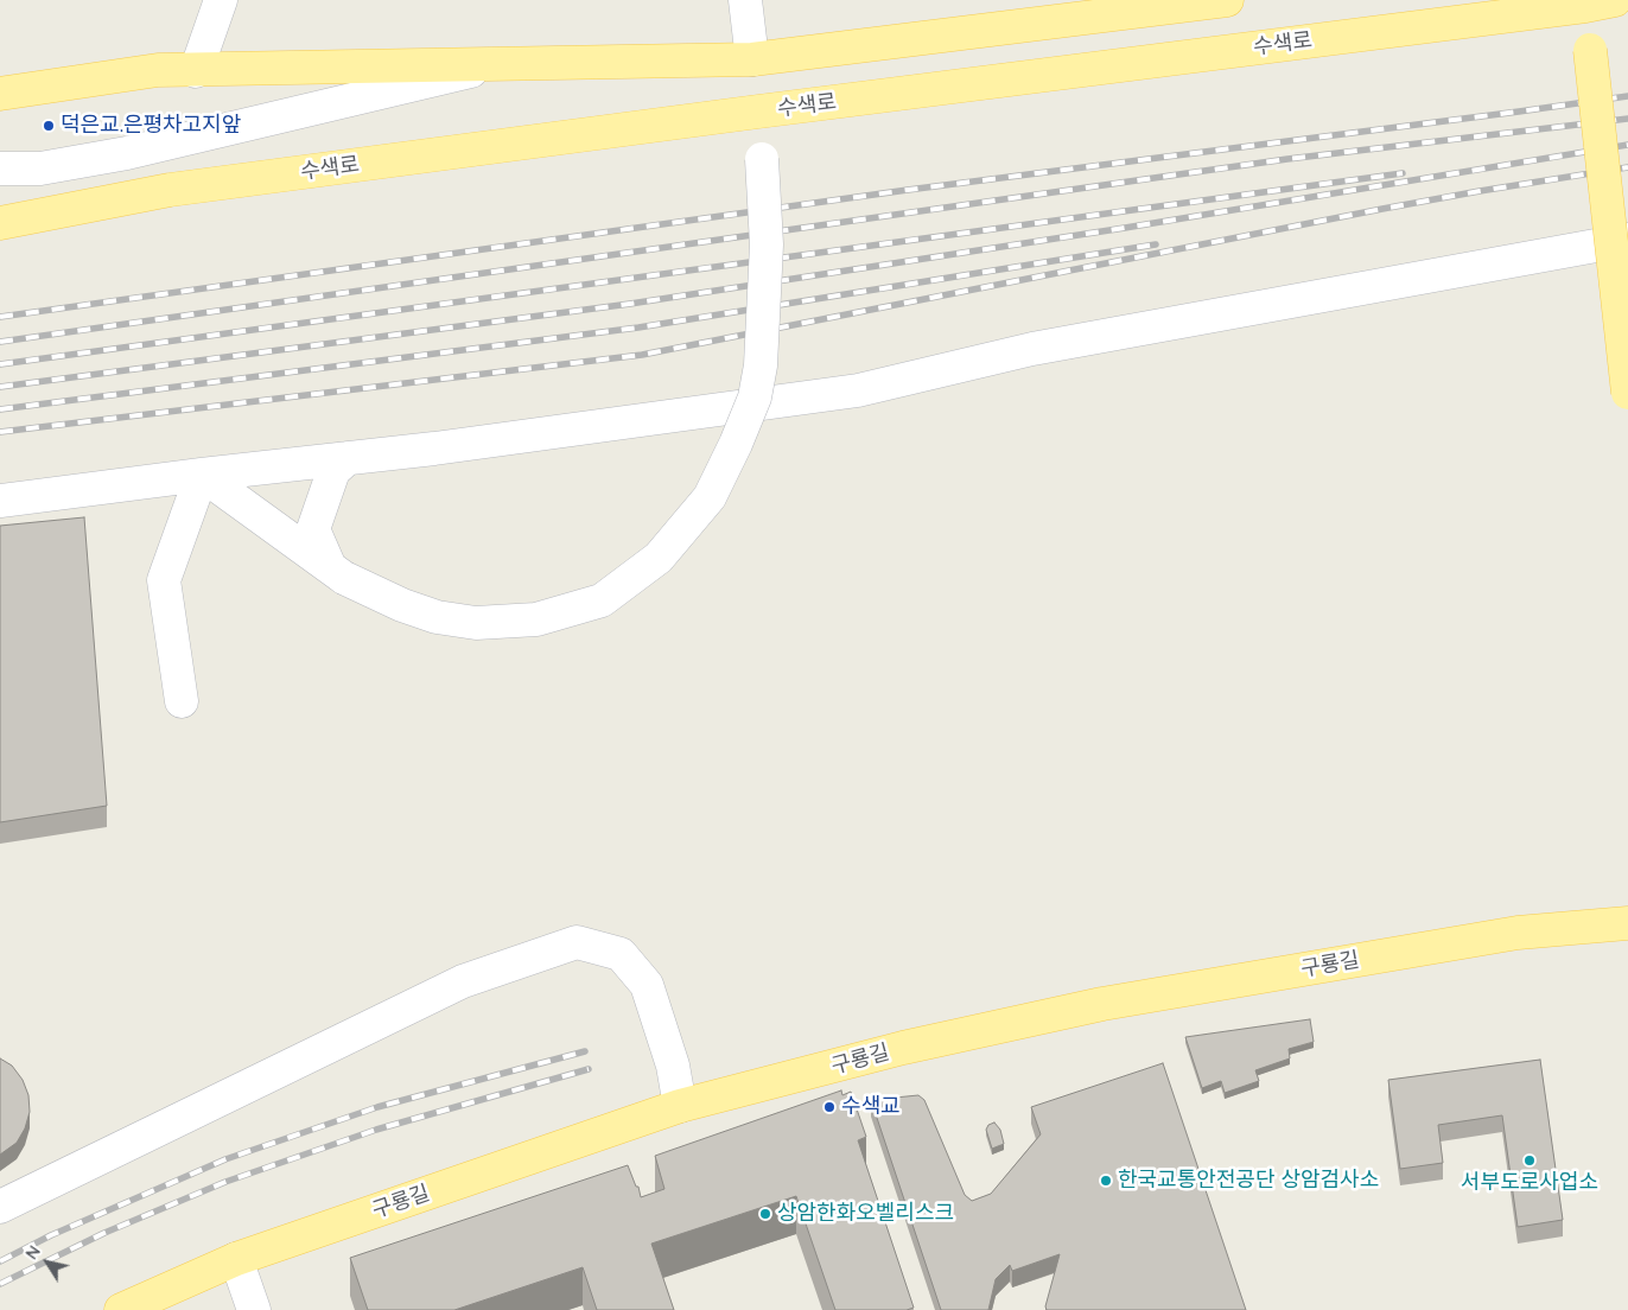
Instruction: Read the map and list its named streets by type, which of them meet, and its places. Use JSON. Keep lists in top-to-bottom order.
{
  "streets": {
    "main road": ["수색로", "구룡길"]
  },
  "places": [
    "덕은교.은평차고지앞",
    "수색교",
    "서부도로사업소",
    "한국교통안전공단 상암검사소",
    "상암한화오벨리스크"
  ],
  "north": "top left"
}
